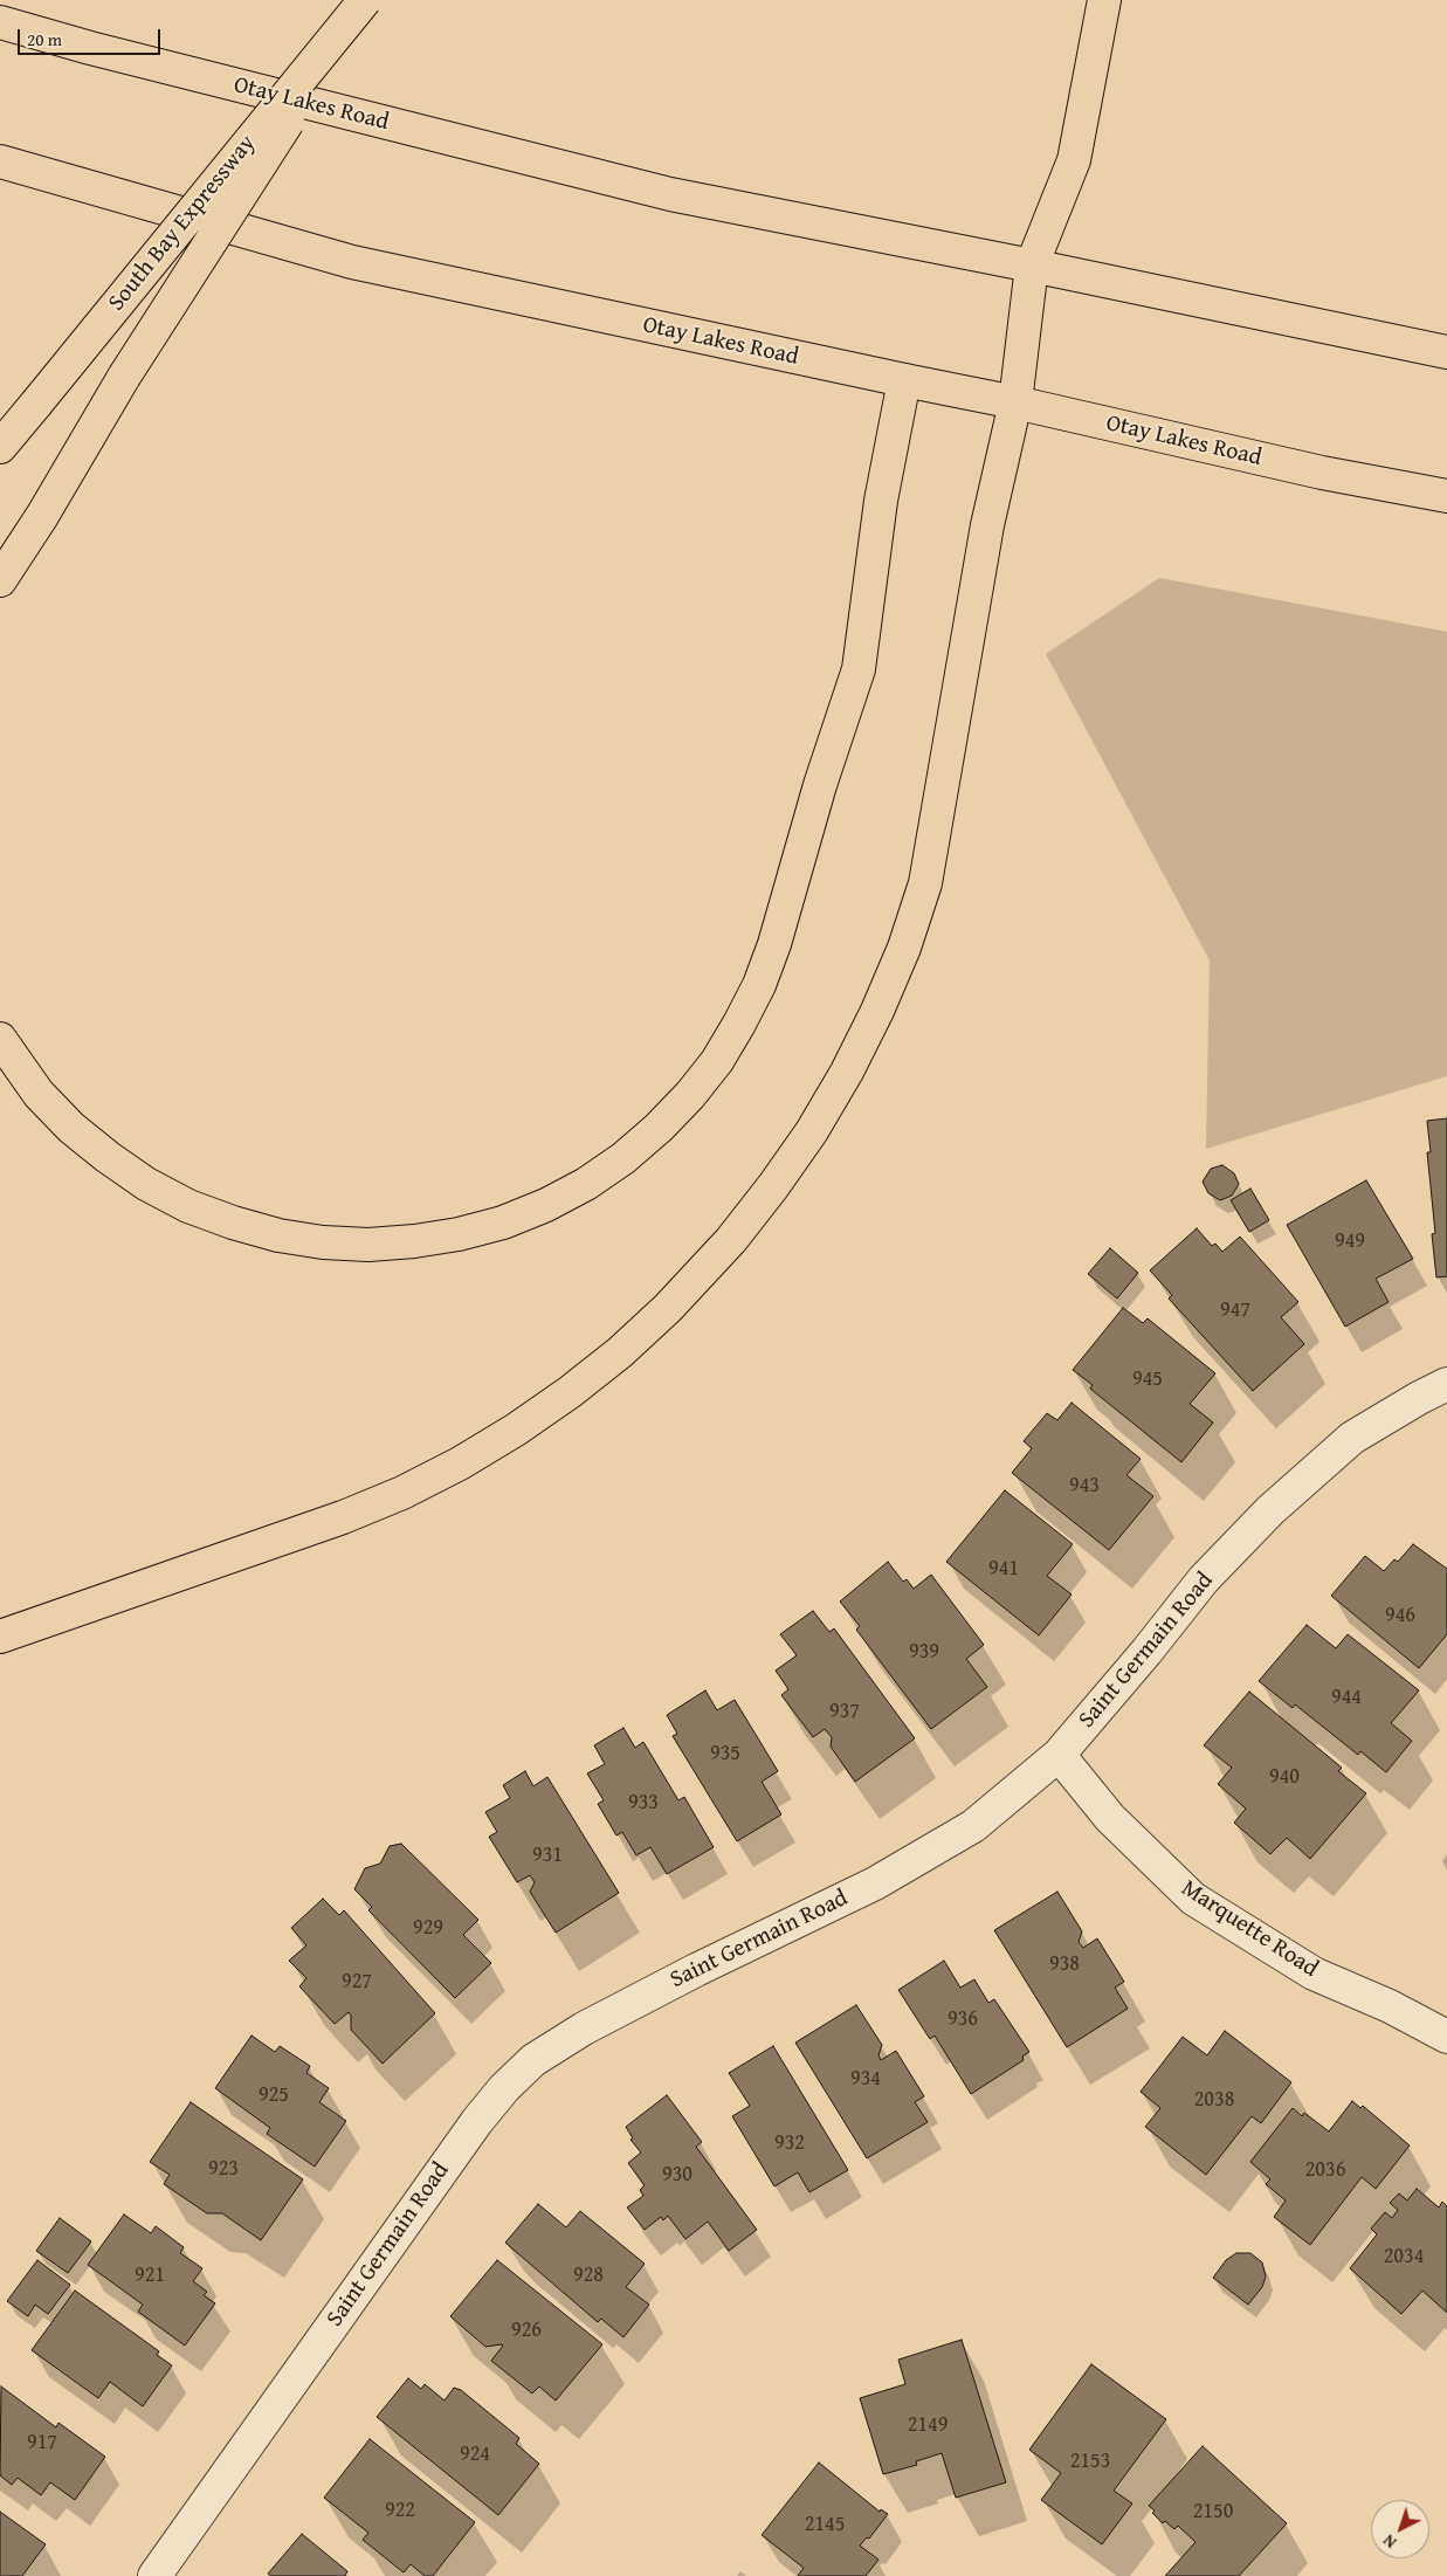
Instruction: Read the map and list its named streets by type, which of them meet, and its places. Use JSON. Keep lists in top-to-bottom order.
{
  "streets": {
    "main road": ["Otay Lakes Road", "South Bay Expressway"],
    "street": ["Saint Germain Road", "Marquette Road"]
  },
  "crossings": [
    ["Saint Germain Road", "Marquette Road"]
  ],
  "house_numbers": [
    "949",
    "947",
    "945",
    "943",
    "941",
    "946",
    "939",
    "944",
    "937",
    "935",
    "940",
    "933",
    "931",
    "929",
    "938",
    "927",
    "936",
    "934",
    "925",
    "2038",
    "932",
    "923",
    "2036",
    "930",
    "2034",
    "921",
    "928",
    "926",
    "2149",
    "917",
    "924",
    "2153",
    "922",
    "2150",
    "2145"
  ],
  "scale_bar": "20 m",
  "north": "bottom left"
}
